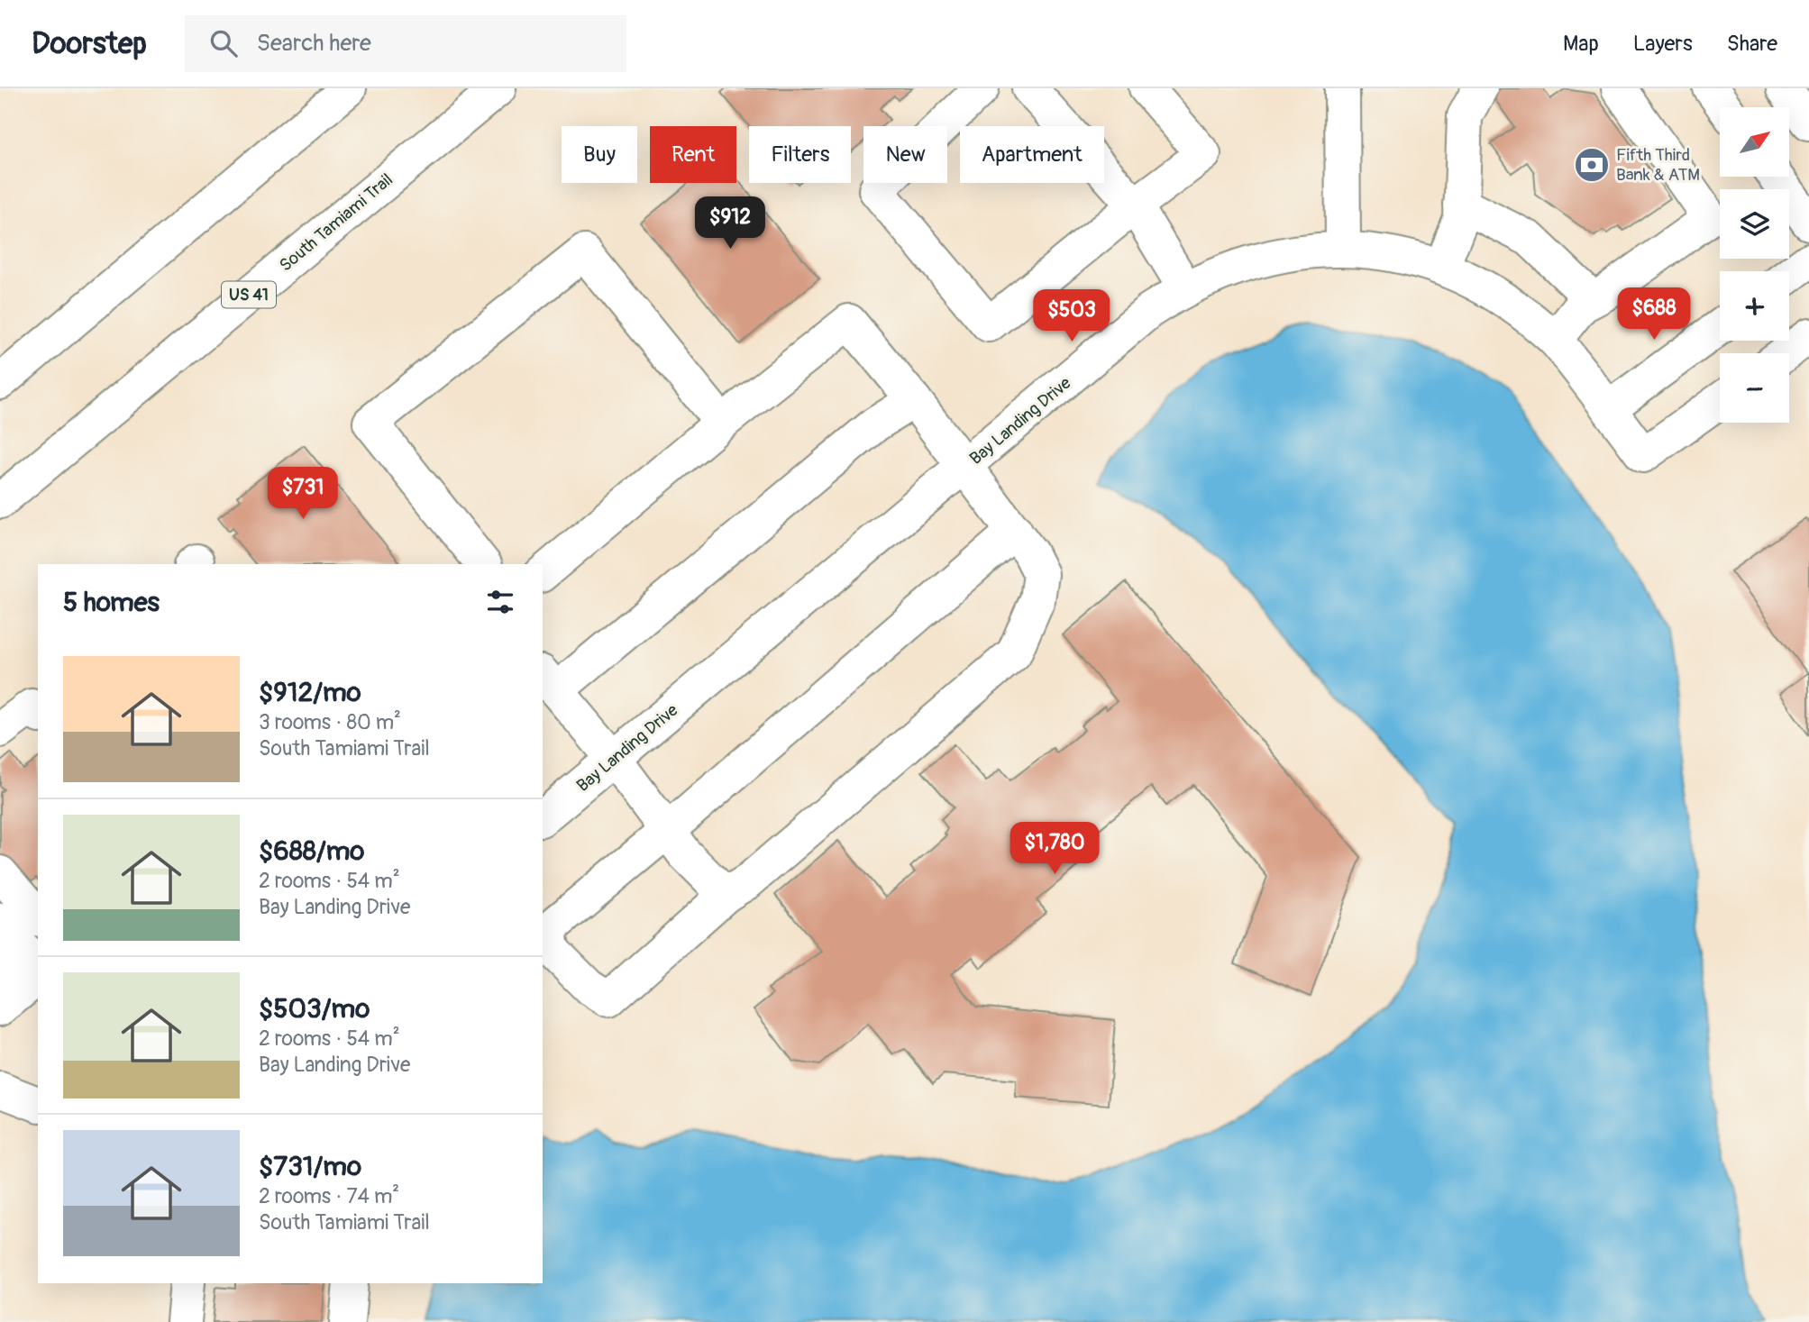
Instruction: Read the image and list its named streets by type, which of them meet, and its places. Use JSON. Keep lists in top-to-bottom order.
{
  "streets": {
    "street": ["South Tamiami Trail", "US 41", "Bay Landing Drive"]
  },
  "places": {
    "bank": ["Fifth Third Bank & ATM"]
  },
  "north": "top right",
  "page": {
    "header": "Doorstep",
    "search": "Search here",
    "nav": ["Map", "Layers", "Share"],
    "map_buttons": ["+", "−"],
    "chip": [
      "Buy",
      "Rent",
      "Filters",
      "New",
      "Apartment"
    ],
    "price": [
      "$912",
      "$688",
      "$503",
      "$731",
      "$1,780"
    ],
    "heading": "5 homes",
    "list": [
      {
        "name": "$912/mo",
        "note": "3 rooms · 80 m² · South Tamiami Trail"
      },
      {
        "name": "$688/mo",
        "note": "2 rooms · 54 m² · Bay Landing Drive"
      },
      {
        "name": "$503/mo",
        "note": "2 rooms · 54 m² · Bay Landing Drive"
      },
      {
        "name": "$731/mo",
        "note": "2 rooms · 74 m² · South Tamiami Trail"
      }
    ]
  }
}
